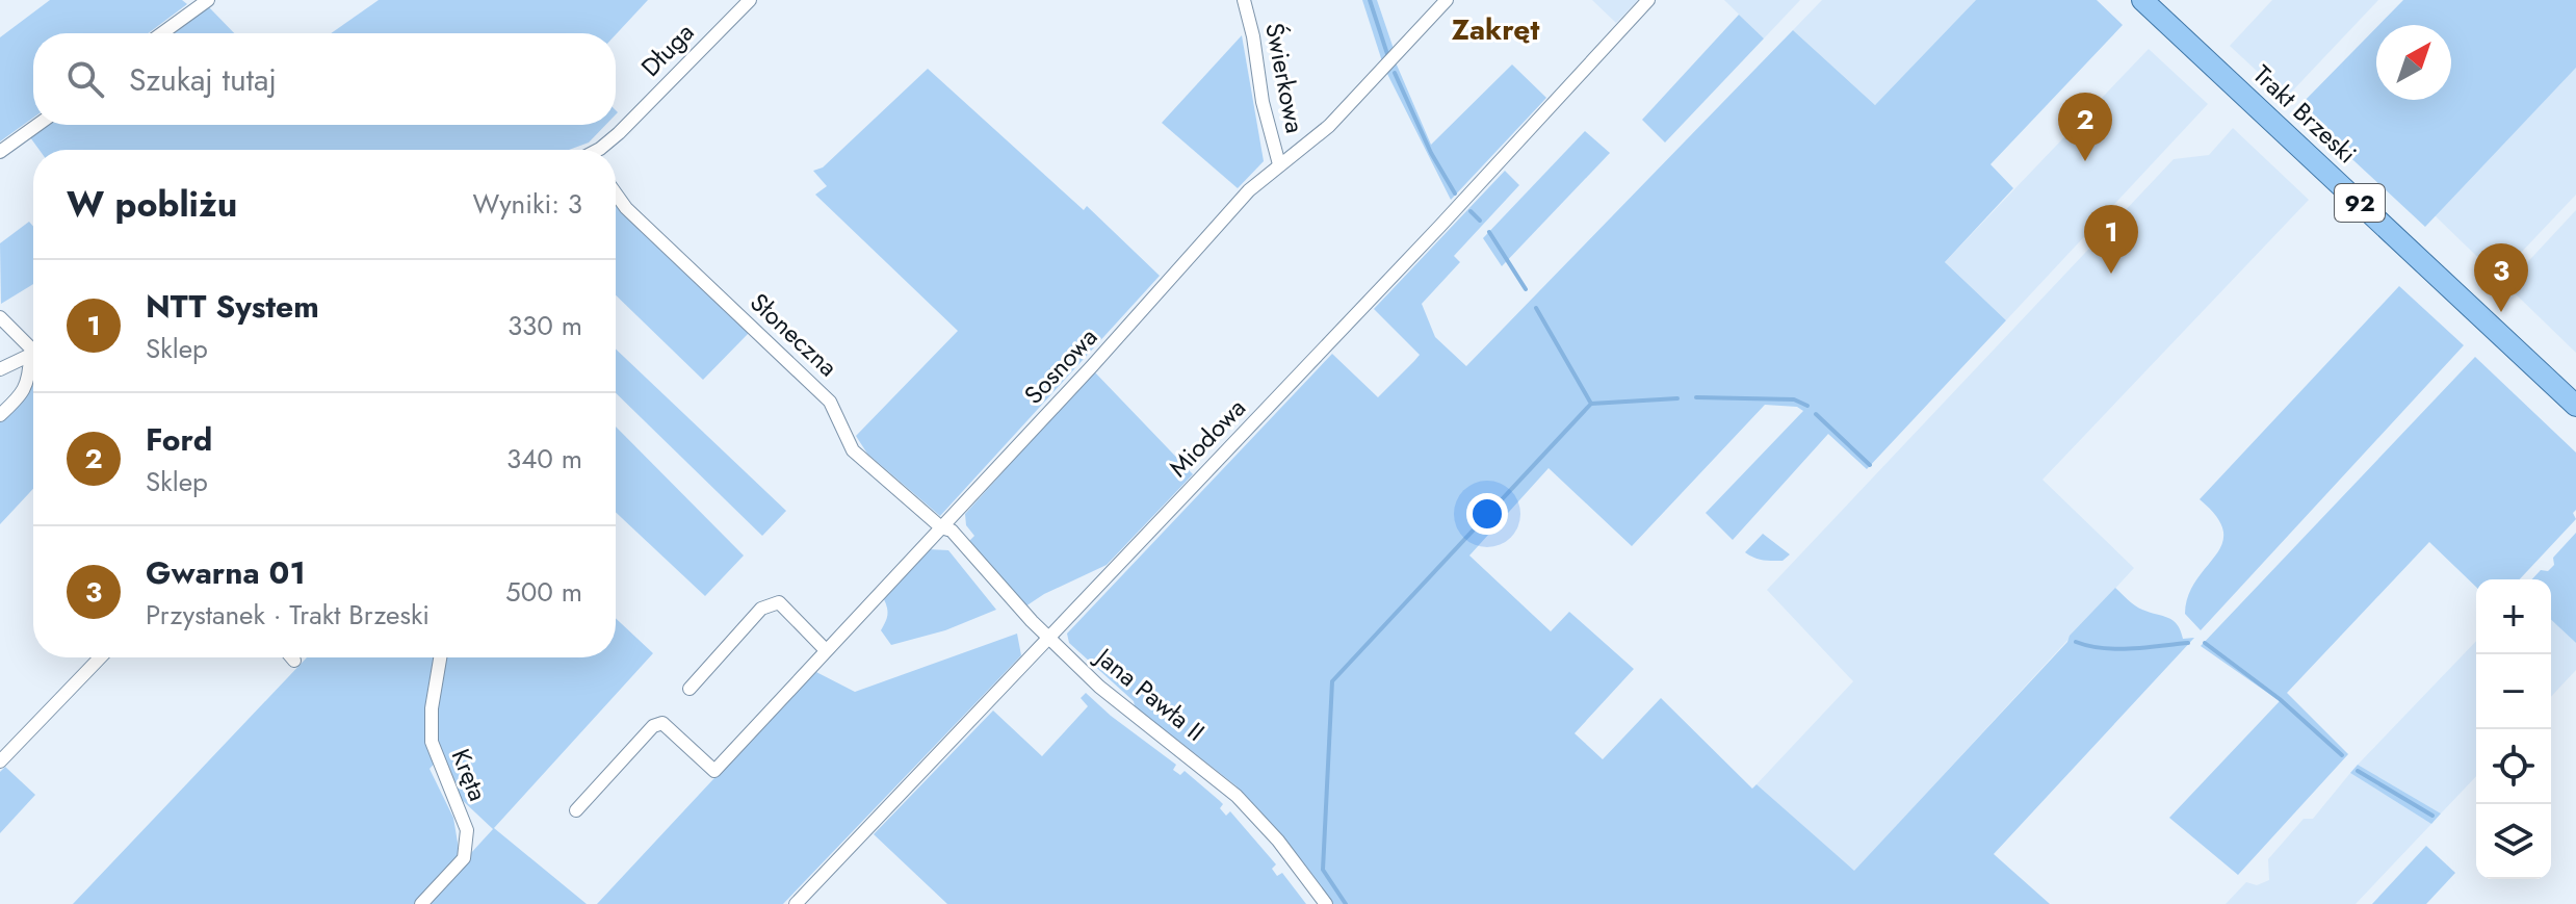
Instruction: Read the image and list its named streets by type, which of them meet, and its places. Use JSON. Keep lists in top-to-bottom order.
{
  "streets": {
    "main road": ["Trakt Brzeski", "92"],
    "street": [
      "Długa",
      "Świerkowa",
      "Słoneczna",
      "Sosnowa",
      "Miodowa",
      "Jana Pawła II",
      "Kręta"
    ]
  },
  "crossings": [
    ["Świerkowa", "Sosnowa"],
    ["Słoneczna", "Sosnowa"],
    ["Słoneczna", "Jana Pawła II"],
    ["Sosnowa", "Jana Pawła II"],
    ["Miodowa", "Jana Pawła II"]
  ],
  "districts": ["Zakręt"],
  "north": "top right",
  "page": {
    "search": "Szukaj tutaj",
    "pins": ["2", "1", "3"],
    "heading": ["W pobliżu", "Wyniki: 3"],
    "list": [
      {
        "mark": "1",
        "name": "NTT System",
        "note": "Sklep",
        "value": "330 m"
      },
      {
        "mark": "2",
        "name": "Ford",
        "note": "Sklep",
        "value": "340 m"
      },
      {
        "mark": "3",
        "name": "Gwarna 01",
        "note": "Przystanek · Trakt Brzeski",
        "value": "500 m"
      }
    ],
    "map_buttons": ["+", "−"]
  }
}
